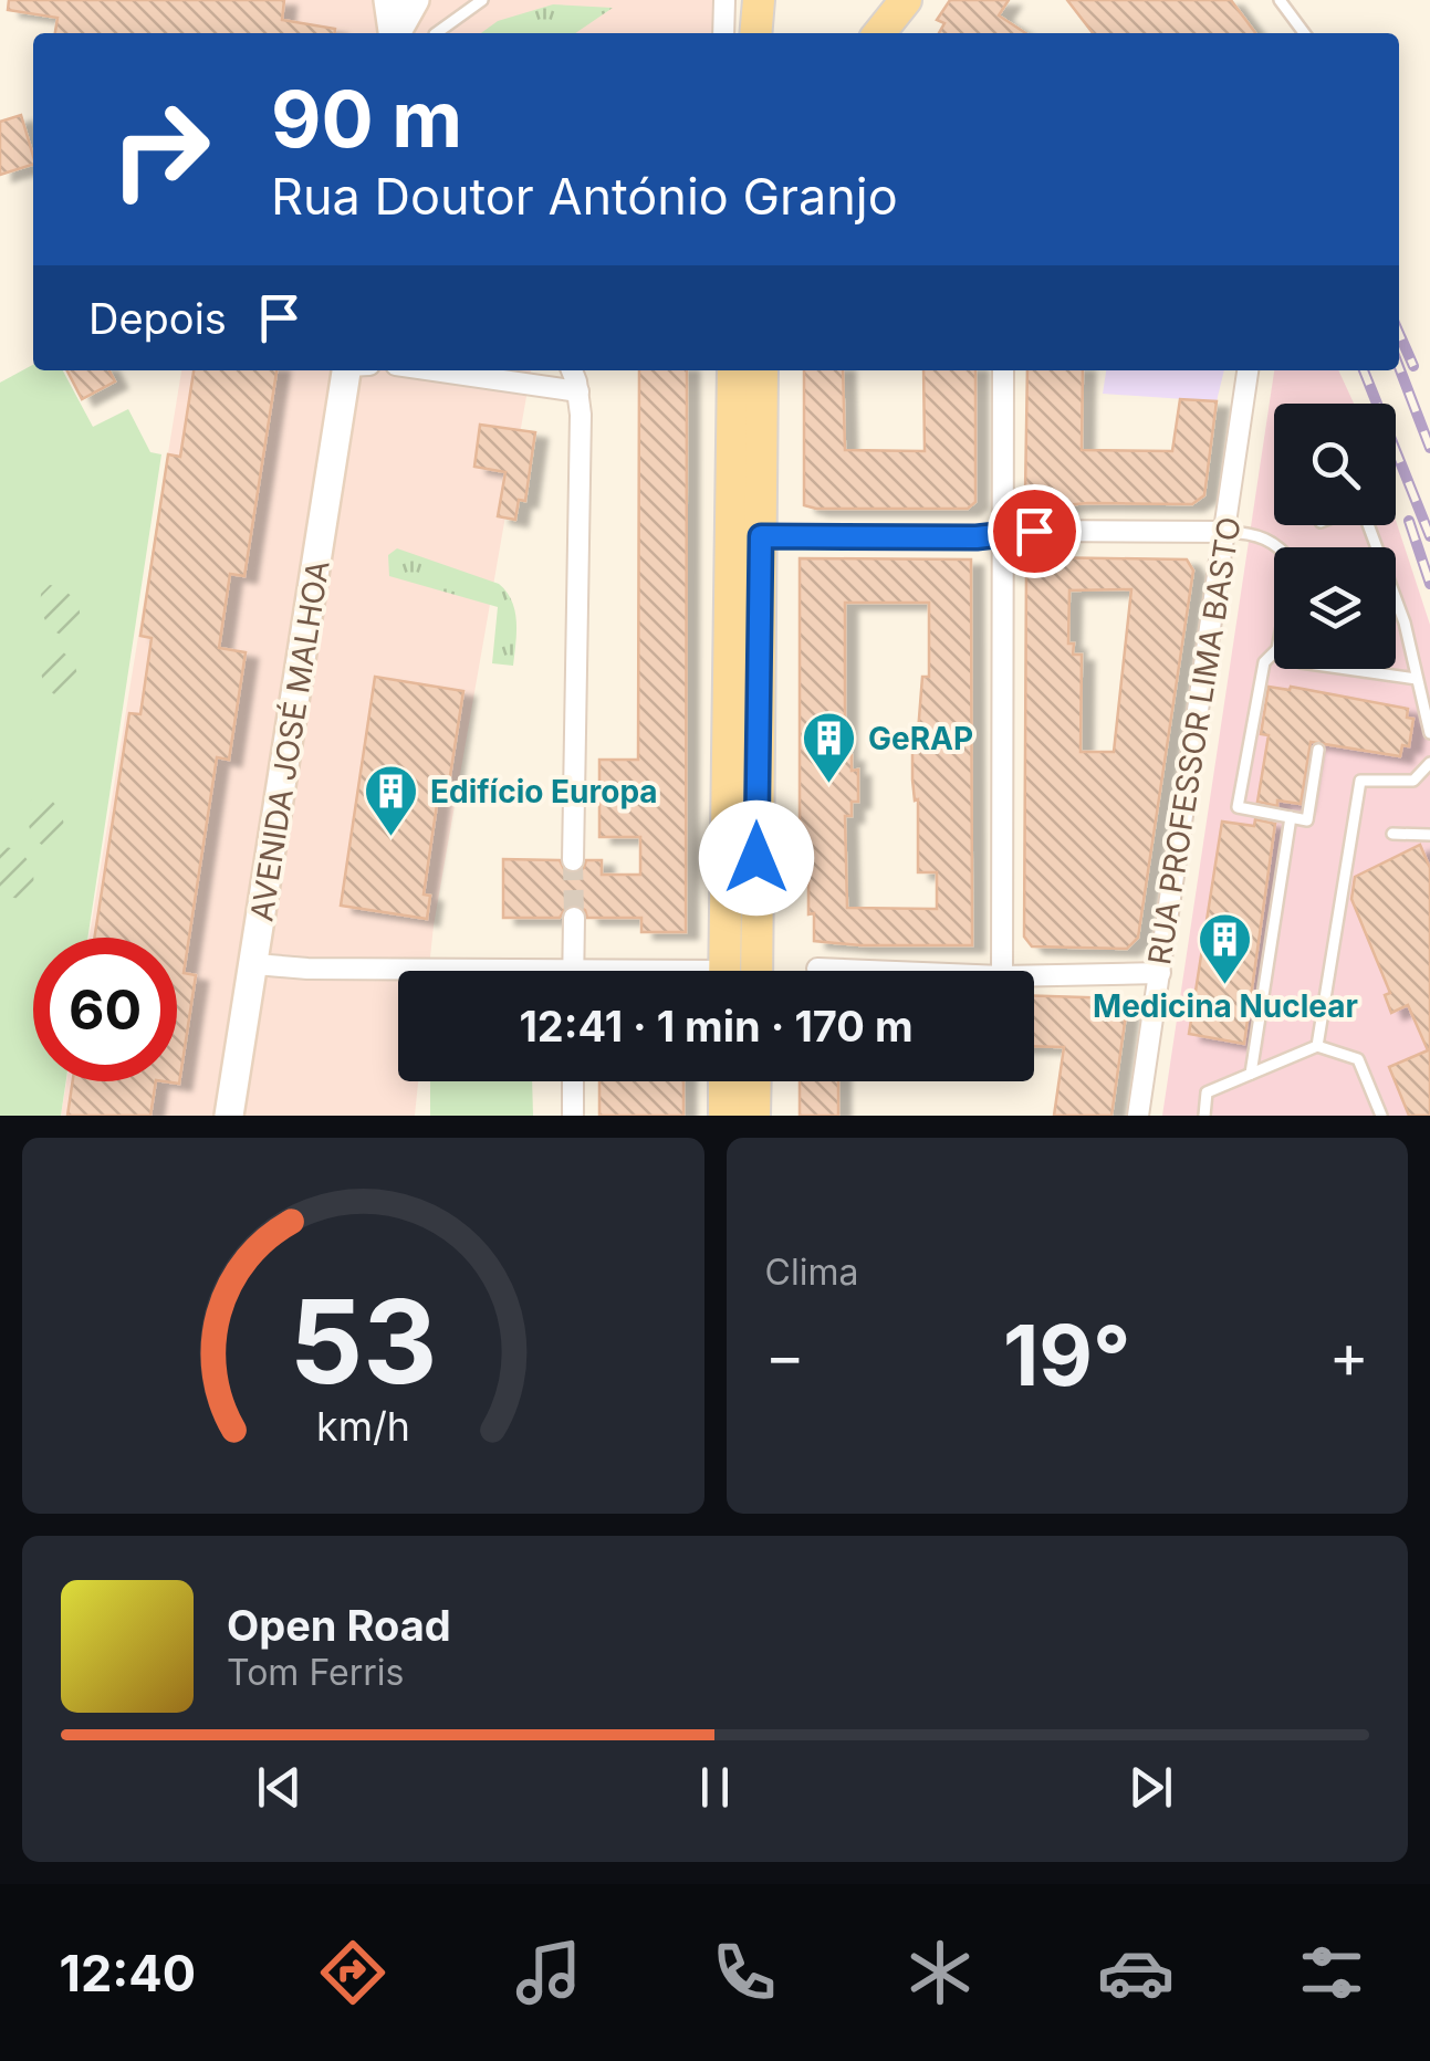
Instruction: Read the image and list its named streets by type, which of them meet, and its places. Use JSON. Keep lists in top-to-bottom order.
{
  "streets": {
    "street": ["AVENIDA JOSÉ MALHOA", "RUA PROFESSOR LIMA BASTO"]
  },
  "places": {
    "building": ["GeRAP", "Edifício Europa", "Medicina Nuclear"]
  },
  "page": {
    "turn": ["90 m", "Rua Doutor António Granjo"],
    "then": "Depois",
    "limit": "60",
    "trip": "12:41 · 1 min · 170 m",
    "tile": "Clima",
    "heat": ["−", "19°", "+"],
    "song": ["Open Road", "Tom Ferris"],
    "tabs": "12:40",
    "gauge": ["53", "km/h"]
  }
}
